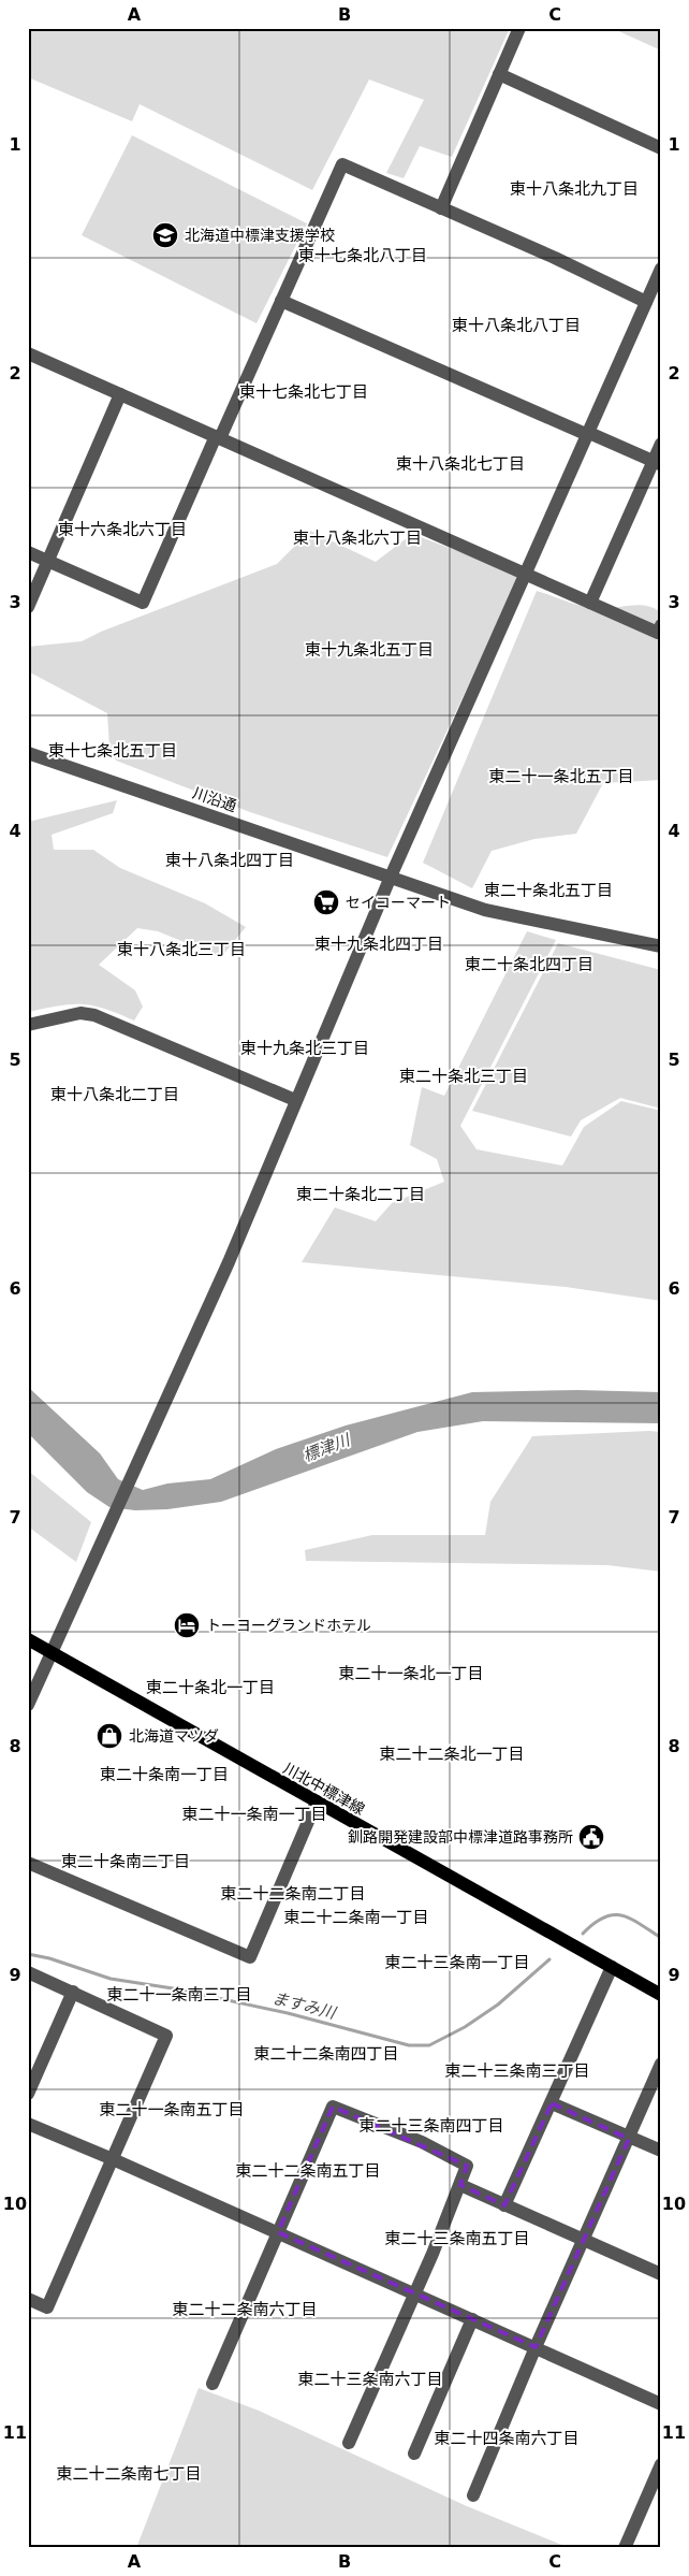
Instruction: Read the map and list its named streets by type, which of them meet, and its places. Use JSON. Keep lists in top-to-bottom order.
{
  "streets": {
    "main road": ["川北中標津線"],
    "street": ["川沿通"]
  },
  "districts": [
    "東十八条北九丁目",
    "東十七条北八丁目",
    "東十八条北八丁目",
    "東十七条北七丁目",
    "東十八条北七丁目",
    "東十六条北六丁目",
    "東十八条北六丁目",
    "東十九条北五丁目",
    "東十七条北五丁目",
    "東二十一条北五丁目",
    "東十八条北四丁目",
    "東二十条北五丁目",
    "東十九条北四丁目",
    "東十八条北三丁目",
    "東二十条北四丁目",
    "東十九条北三丁目",
    "東二十条北三丁目",
    "東十八条北二丁目",
    "東二十条北二丁目",
    "東二十一条北一丁目",
    "東二十条北一丁目",
    "東二十二条北一丁目",
    "東二十条南一丁目",
    "東二十一条南一丁目",
    "東二十条南二丁目",
    "東二十二条南二丁目",
    "東二十二条南一丁目",
    "東二十三条南一丁目",
    "東二十一条南三丁目",
    "東二十二条南四丁目",
    "東二十三条南三丁目",
    "東二十一条南五丁目",
    "東二十三条南四丁目",
    "東二十二条南五丁目",
    "東二十三条南五丁目",
    "東二十二条南六丁目",
    "東二十三条南六丁目",
    "東二十四条南六丁目",
    "東二十二条南七丁目"
  ],
  "water": ["標津川", "ますみ川"],
  "places": {
    "school or university": ["北海道中標津支援学校"],
    "supermarket": ["セイコーマート"],
    "hotel": ["トーヨーグランドホテル"],
    "shop": ["北海道マツダ"],
    "public building": ["釧路開発建設部中標津道路事務所"]
  },
  "grid": {
    "columns": ["A", "B", "C"],
    "rows": [
      "1",
      "2",
      "3",
      "4",
      "5",
      "6",
      "7",
      "8",
      "9",
      "10",
      "11"
    ]
  }
}
